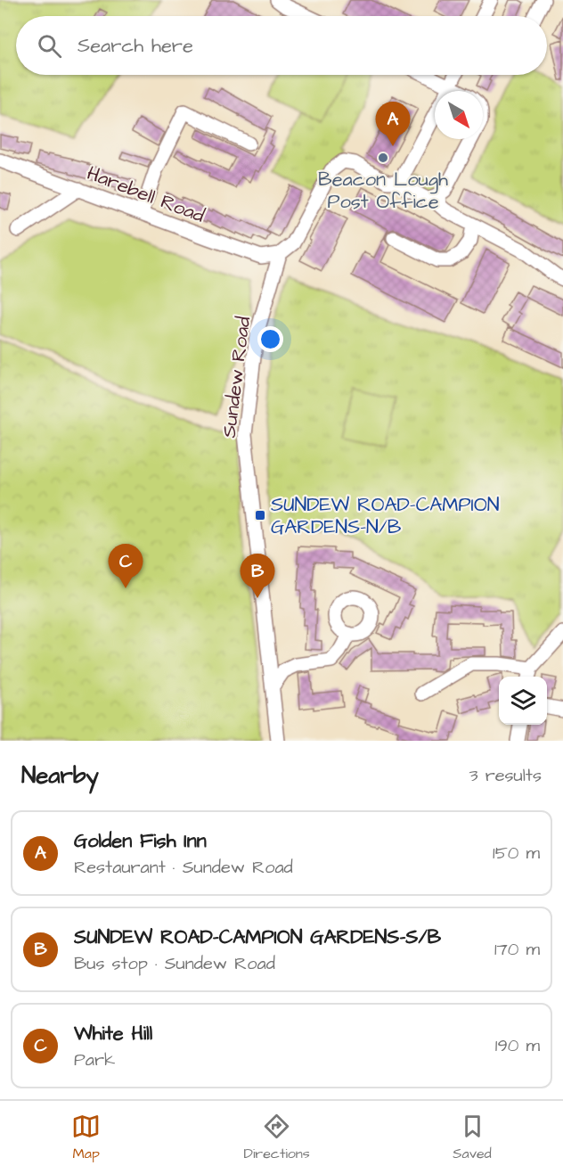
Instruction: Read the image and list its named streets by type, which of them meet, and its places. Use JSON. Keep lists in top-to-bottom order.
{
  "streets": {
    "street": ["Harebell Road", "Sundew Road"]
  },
  "crossings": [
    ["Harebell Road", "Sundew Road"]
  ],
  "places": {
    "other": ["Beacon Lough Post Office"],
    "transit": ["SUNDEW ROAD-CAMPION GARDENS-N/B"]
  },
  "north": "bottom right",
  "page": {
    "search": "Search here",
    "pins": ["A", "C", "B"],
    "heading": ["Nearby", "3 results"],
    "list": [
      {
        "mark": "A",
        "name": "Golden Fish Inn",
        "note": "Restaurant · Sundew Road",
        "value": "150 m"
      },
      {
        "mark": "B",
        "name": "SUNDEW ROAD-CAMPION GARDENS-S/B",
        "note": "Bus stop · Sundew Road",
        "value": "170 m"
      },
      {
        "mark": "C",
        "name": "White Hill",
        "note": "Park",
        "value": "190 m"
      }
    ],
    "nav": ["Map", "Directions", "Saved"]
  }
}
